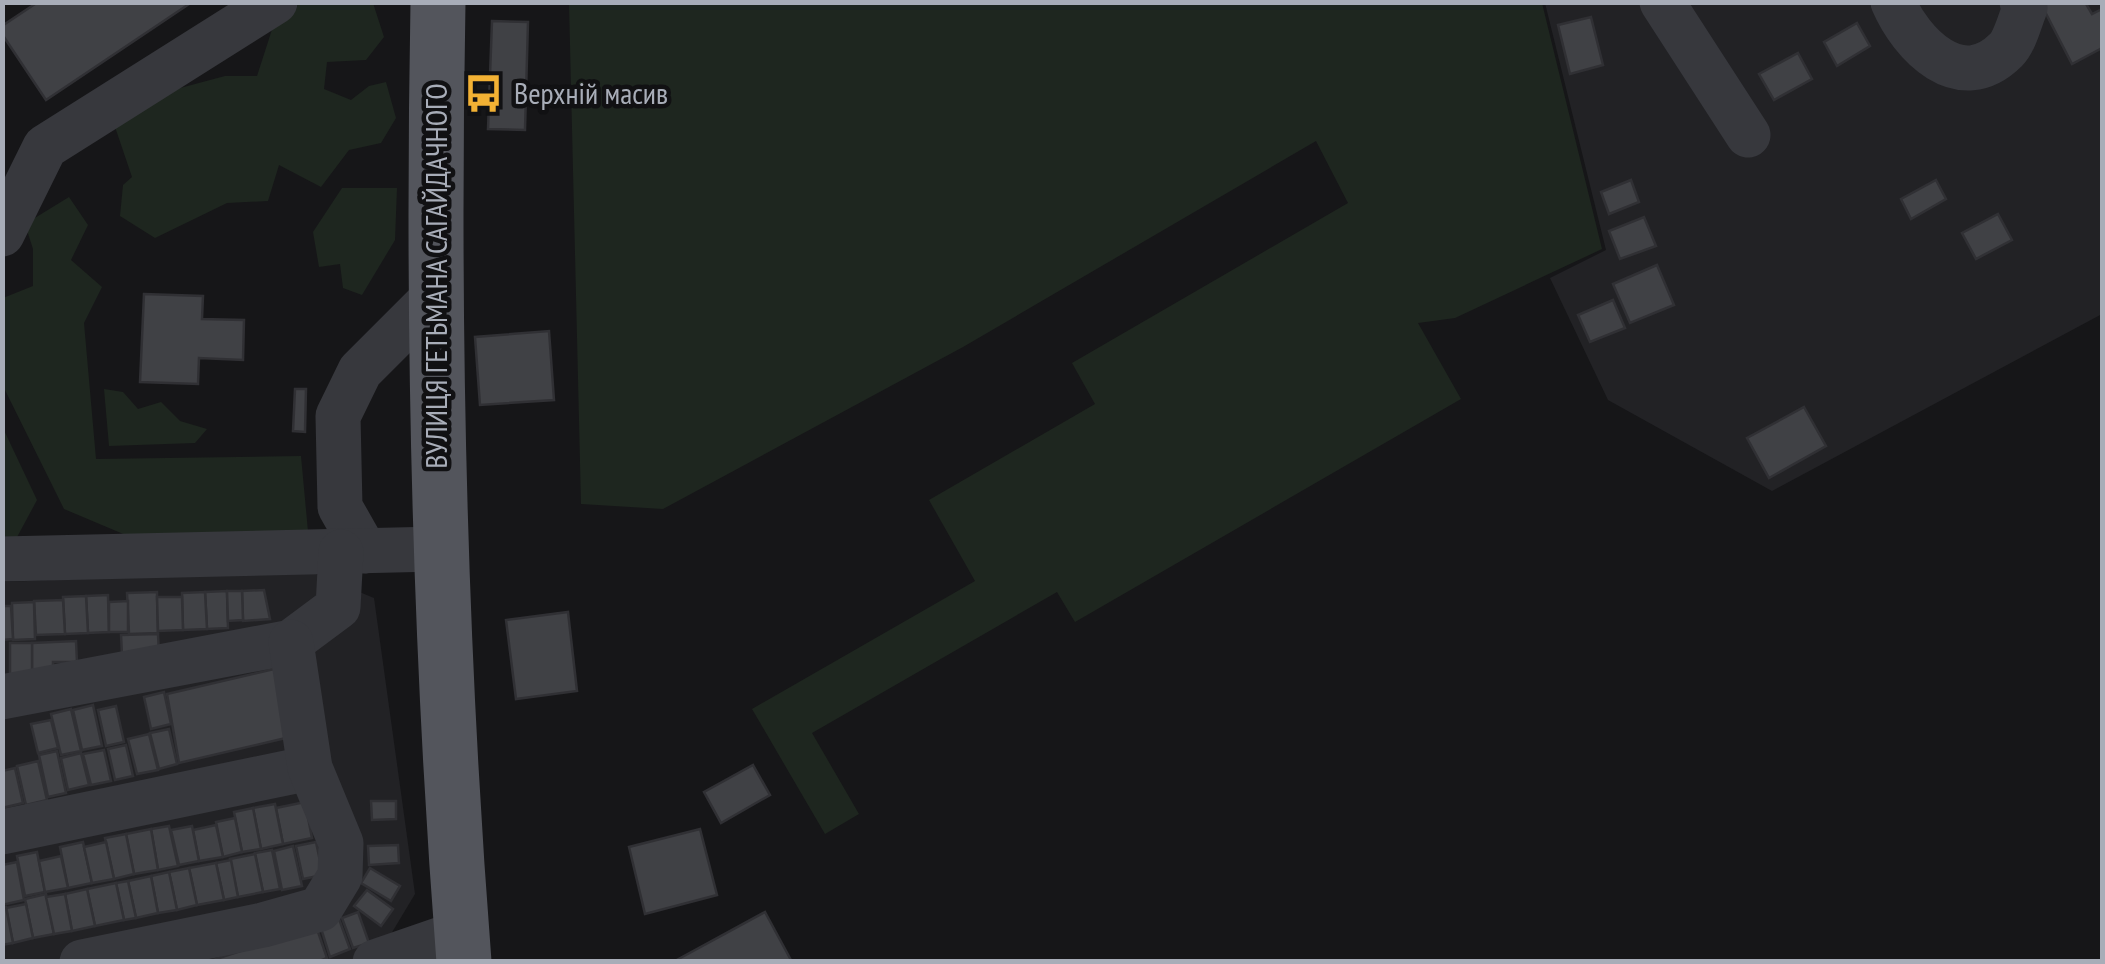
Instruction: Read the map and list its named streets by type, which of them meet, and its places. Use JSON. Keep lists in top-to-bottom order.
{
  "streets": {
    "main road": ["ВУЛИЦЯ ГЕТЬМАНА САГАЙДАЧНОГО"]
  },
  "places": {
    "bus stop": ["Верхній масив"]
  }
}
